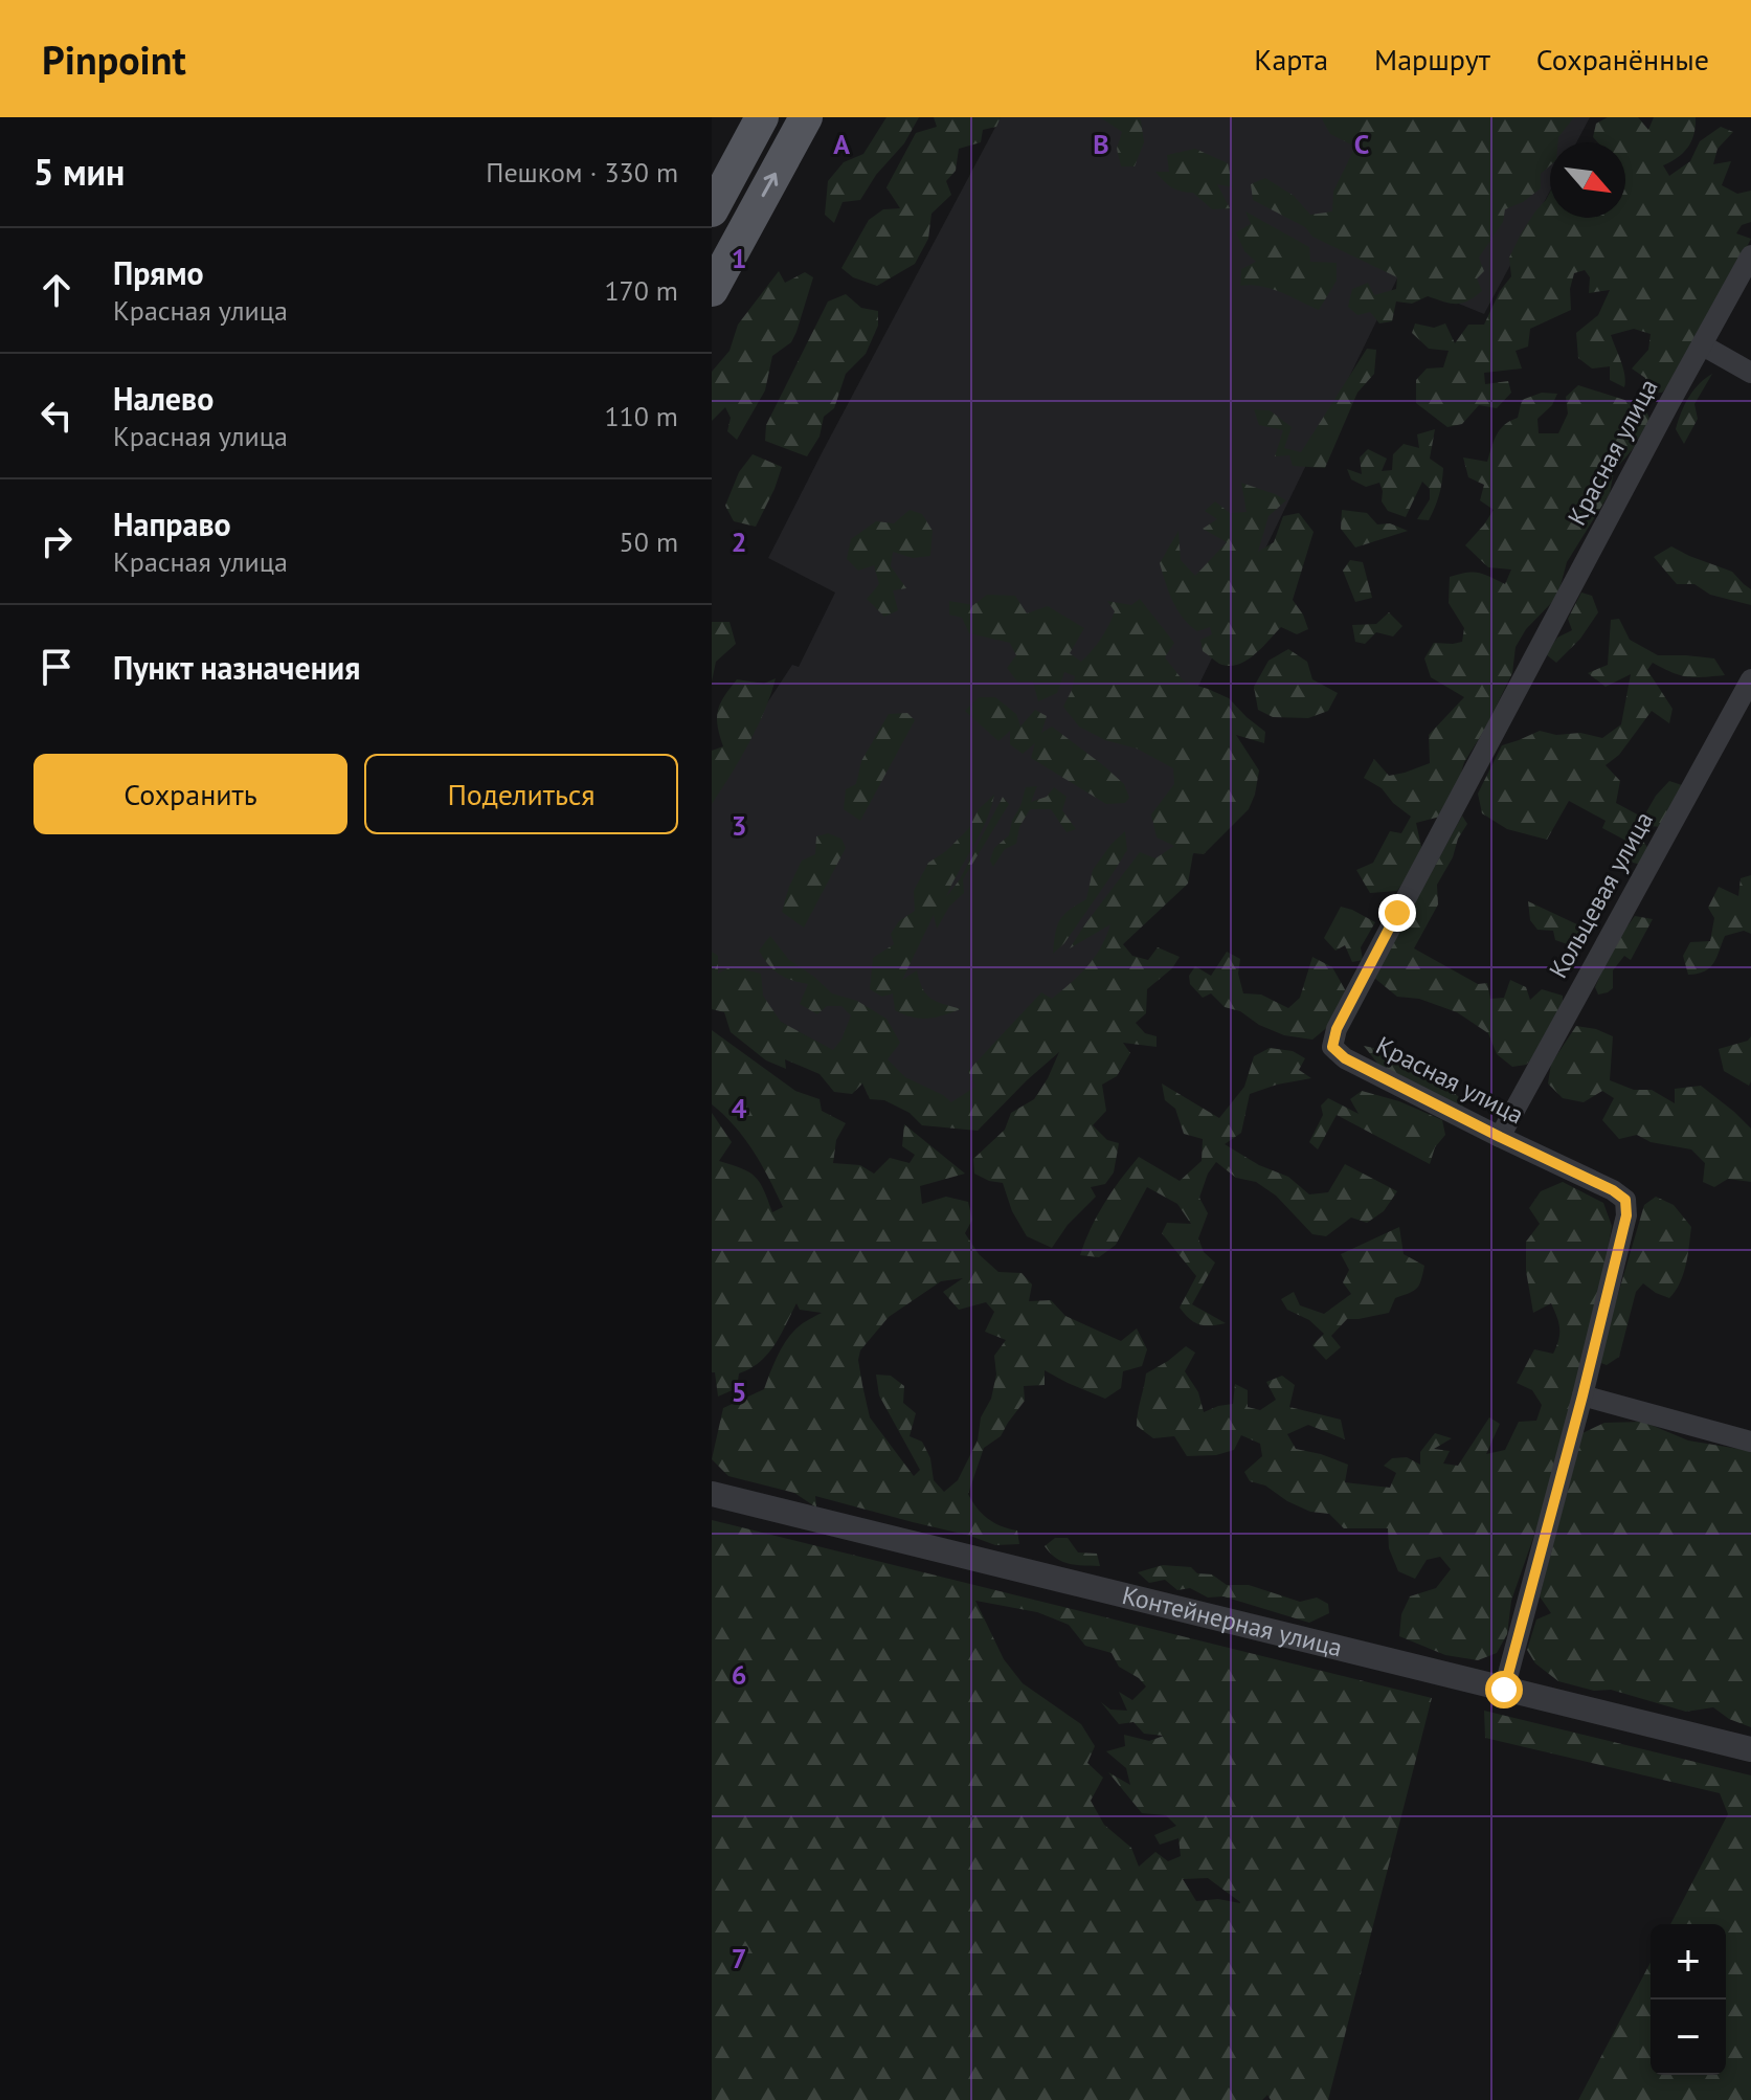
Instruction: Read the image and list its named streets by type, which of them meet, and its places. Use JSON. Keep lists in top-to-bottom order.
{
  "streets": {
    "street": ["Красная улица", "Кольцевая улица", "Контейнерная улица"]
  },
  "crossings": [
    ["Красная улица", "Кольцевая улица"],
    ["Красная улица", "Контейнерная улица"]
  ],
  "north": "bottom right",
  "page": {
    "header": "Pinpoint",
    "nav": ["Карта", "Маршрут", "Сохранённые"],
    "heading": ["5 мин", "Пешком · 330 m"],
    "list": [
      ["Прямо", "Красная улица", "170 m"],
      ["Налево", "Красная улица", "110 m"],
      ["Направо", "Красная улица", "50 m"],
      "Пункт назначения"
    ],
    "buttons": ["Сохранить", "Поделиться"],
    "map_buttons": ["+", "−"]
  },
  "grid": {
    "columns": ["A", "B", "C"],
    "rows": [
      "1",
      "2",
      "3",
      "4",
      "5",
      "6",
      "7"
    ]
  }
}
